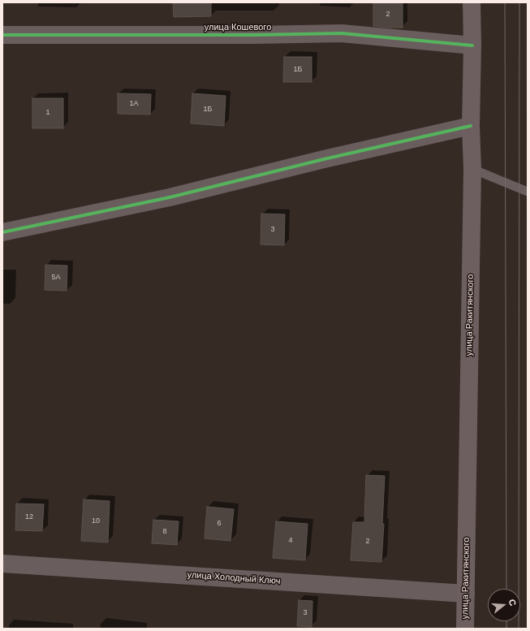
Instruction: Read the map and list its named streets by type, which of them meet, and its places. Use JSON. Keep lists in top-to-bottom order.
{
  "streets": {
    "main road": ["улица Ракитянского"],
    "street": ["улица Кошевого", "улица Холодный Ключ"]
  },
  "crossings": [
    ["улица Кошевого", "улица Ракитянского"],
    ["улица Ракитянского", "улица Холодный Ключ"]
  ],
  "house_numbers": [
    "2",
    "1Б",
    "1А",
    "1Б",
    "1",
    "3",
    "5А",
    "12",
    "10",
    "6",
    "8",
    "4",
    "2",
    "3"
  ],
  "north": "right"
}
